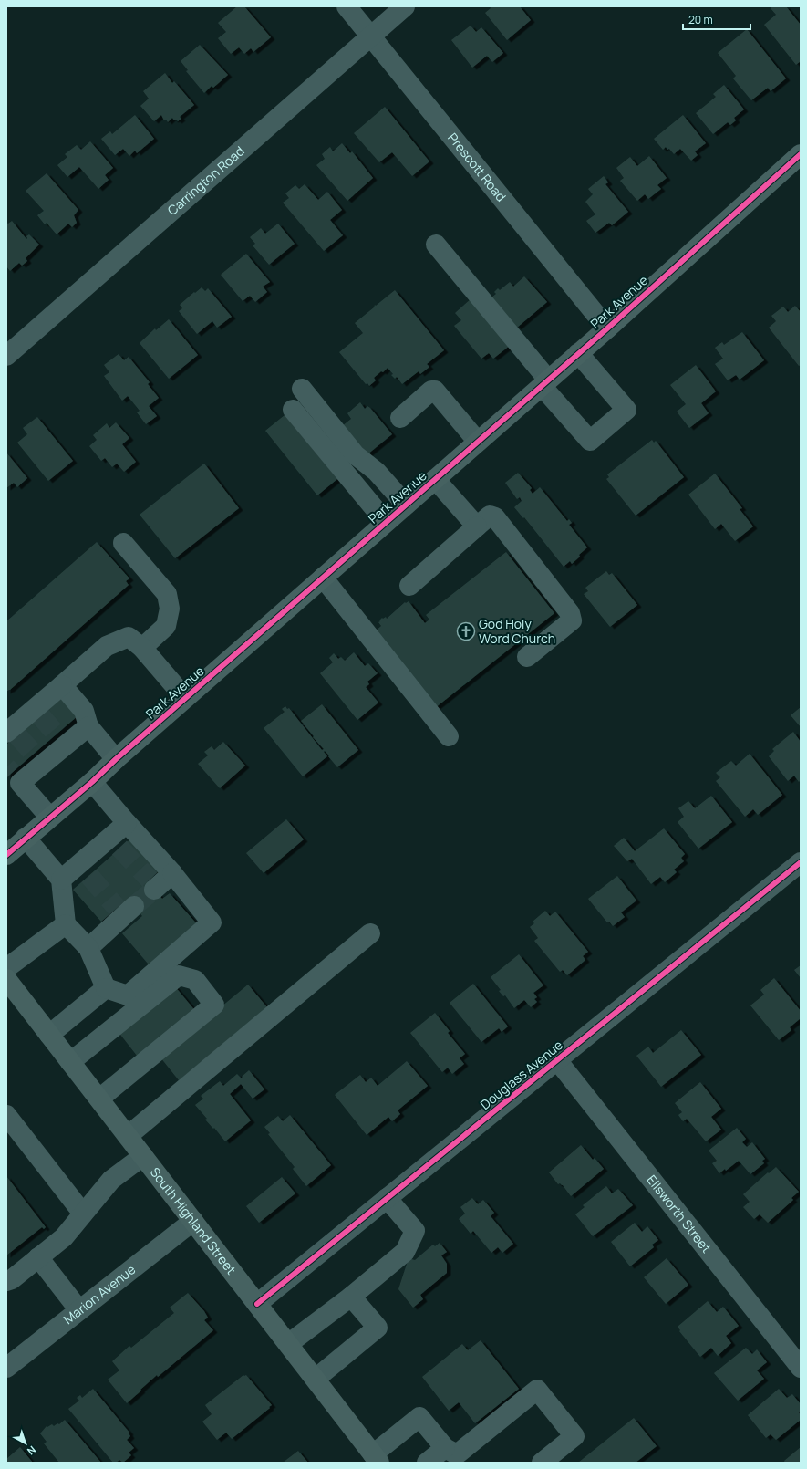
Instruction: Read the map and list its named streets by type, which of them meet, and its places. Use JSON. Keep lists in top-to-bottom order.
{
  "streets": {
    "main road": ["Park Avenue", "South Highland Street"],
    "street": [
      "Prescott Road",
      "Carrington Road",
      "Douglass Avenue",
      "Ellsworth Street",
      "Marion Avenue"
    ]
  },
  "crossings": [
    ["Prescott Road", "Carrington Road"],
    ["Prescott Road", "Park Avenue"],
    ["Douglass Avenue", "Ellsworth Street"],
    ["Douglass Avenue", "South Highland Street"],
    ["South Highland Street", "Marion Avenue"]
  ],
  "places": {
    "church": ["God Holy Word Church"]
  },
  "scale_bar": "20 m",
  "north": "bottom right"
}
